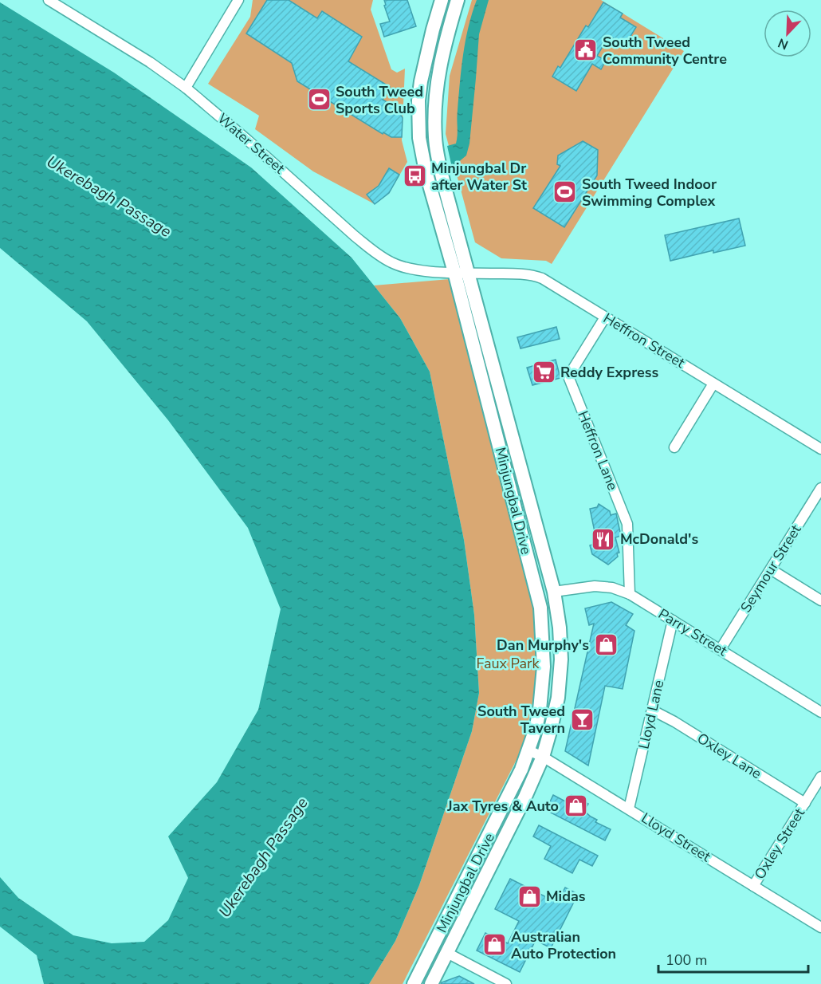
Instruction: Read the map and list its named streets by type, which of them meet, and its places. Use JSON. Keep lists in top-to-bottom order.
{
  "streets": {
    "main road": ["Minjungbal Drive"],
    "street": [
      "Water Street",
      "Heffron Street",
      "Heffron Lane",
      "Seymour Street",
      "Parry Street",
      "Lloyd Lane",
      "Oxley Lane",
      "Lloyd Street",
      "Oxley Street"
    ]
  },
  "crossings": [
    ["Water Street", "Heffron Street"],
    ["Water Street", "Minjungbal Drive"],
    ["Heffron Street", "Heffron Lane"],
    ["Heffron Street", "Minjungbal Drive"],
    ["Heffron Lane", "Parry Street"],
    ["Minjungbal Drive", "Parry Street"],
    ["Minjungbal Drive", "Lloyd Street"],
    ["Seymour Street", "Parry Street"],
    ["Parry Street", "Lloyd Lane"],
    ["Lloyd Lane", "Oxley Lane"],
    ["Lloyd Lane", "Lloyd Street"],
    ["Oxley Lane", "Oxley Street"],
    ["Lloyd Street", "Oxley Street"]
  ],
  "water": ["Ukerebagh Passage"],
  "parks": ["Faux Park"],
  "places": {
    "public building": ["South Tweed Community Centre"],
    "sports": ["South Tweed Sports Club", "South Tweed Indoor Swimming Complex"],
    "bus stop": ["Minjungbal Dr after Water St"],
    "supermarket": ["Reddy Express"],
    "restaurant": ["McDonald's"],
    "shop": [
      "Dan Murphy's",
      "Jax Tyres & Auto",
      "Midas",
      "Australian Auto Protection"
    ],
    "bar": ["South Tweed Tavern"]
  },
  "scale_bar": "100 m",
  "north": "bottom left"
}
